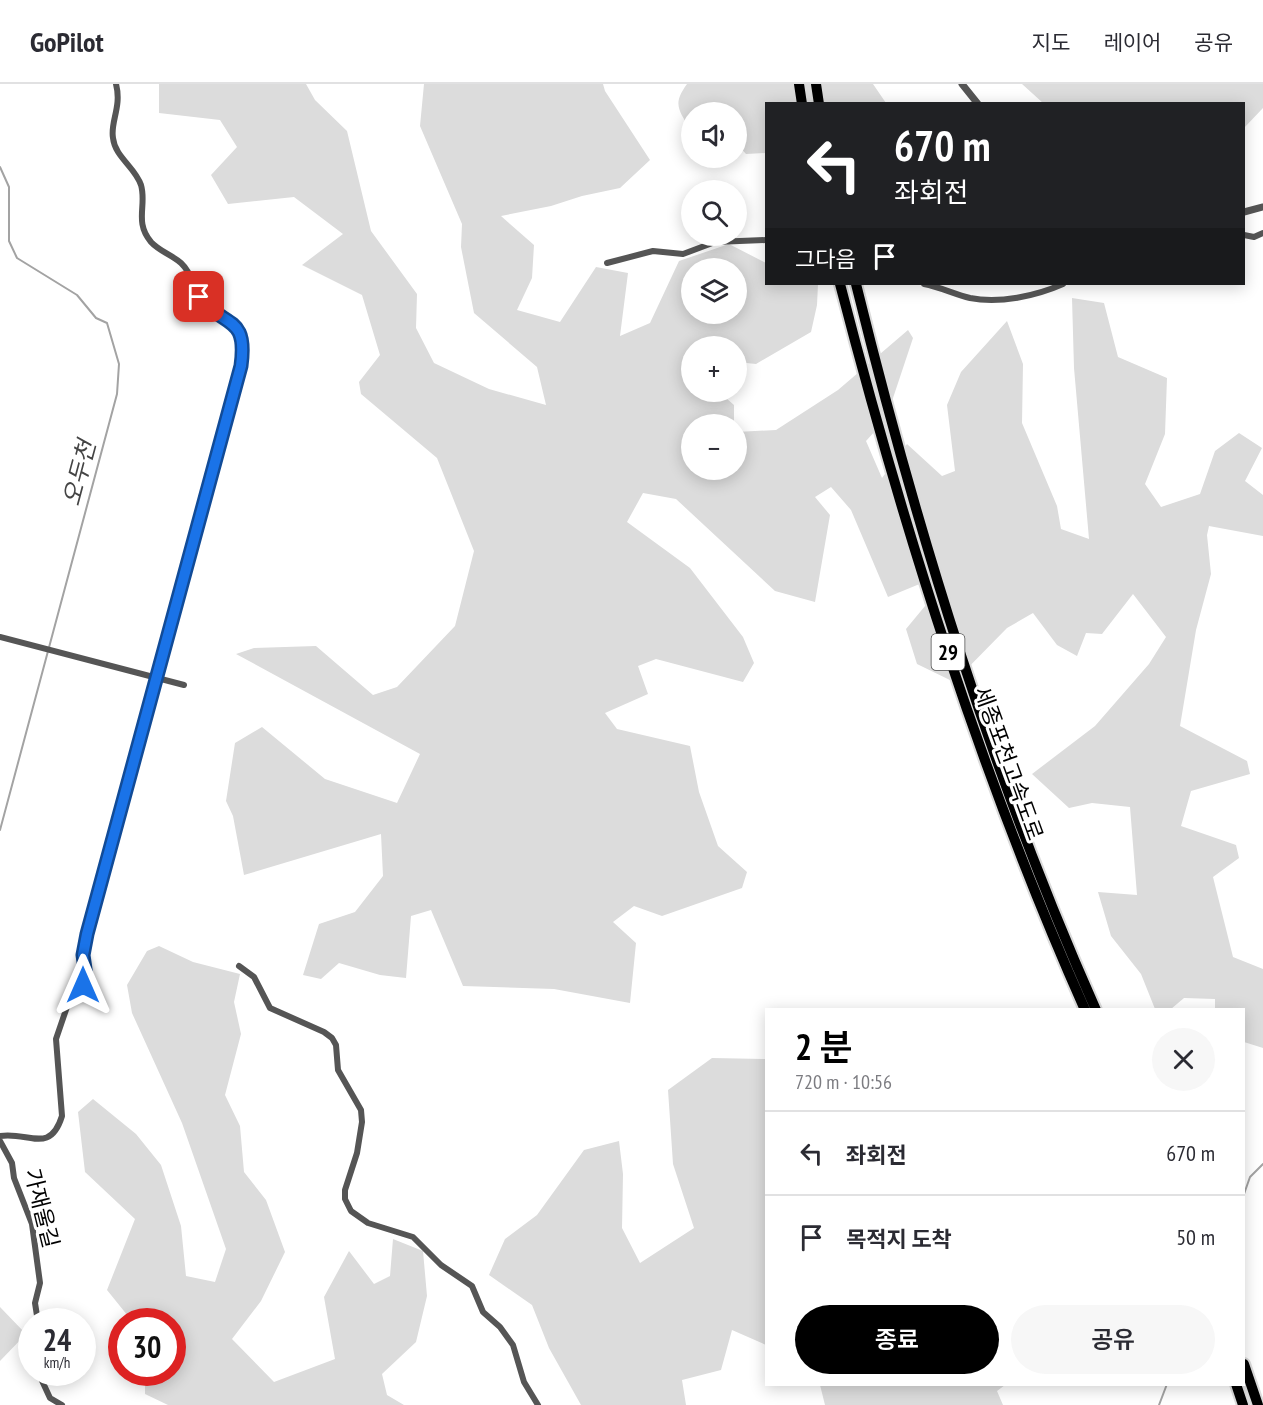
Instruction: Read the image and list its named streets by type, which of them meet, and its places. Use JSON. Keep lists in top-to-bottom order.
{
  "streets": {
    "highway": ["29", "세종포천고속도로"],
    "street": ["가재울길"]
  },
  "water": ["오두천"],
  "page": {
    "header": "GoPilot",
    "nav": ["지도", "레이어", "공유"],
    "map_buttons": ["+", "−"],
    "turn": ["670 m", "좌회전"],
    "then": "그다음",
    "heading": ["2 분", "720 m · 10:56"],
    "list": [
      {
        "name": "좌회전",
        "value": "670 m"
      },
      {
        "name": "목적지 도착",
        "value": "50 m"
      }
    ],
    "buttons": ["종료", "공유"],
    "speed": "24 km/h",
    "limit": "30"
  }
}
